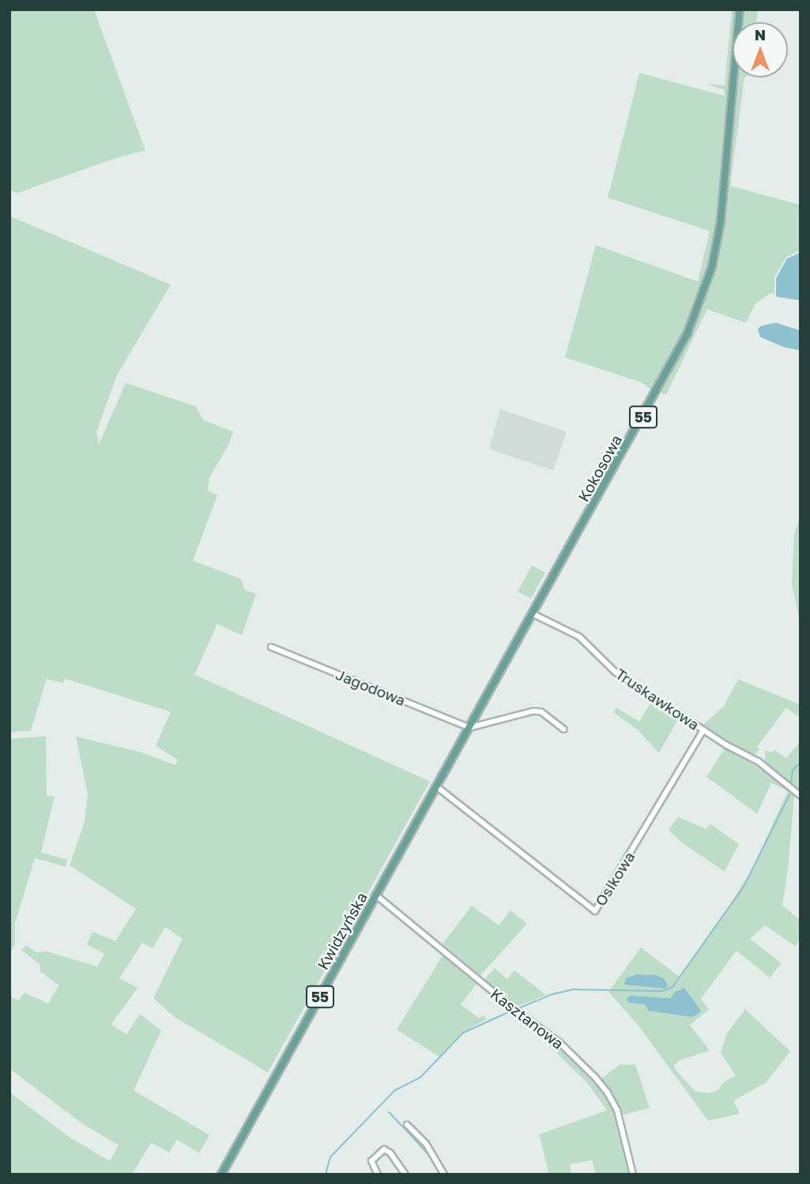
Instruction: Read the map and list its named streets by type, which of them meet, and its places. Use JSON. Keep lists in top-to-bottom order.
{
  "streets": {
    "main road": ["55", "Kokosowa", "Kwidzyńska"],
    "street": [
      "Jagodowa",
      "Truskawkowa",
      "Osikowa",
      "Kasztanowa"
    ]
  },
  "crossings": [
    ["Kokosowa", "Jagodowa"],
    ["Kokosowa", "Truskawkowa"],
    ["Kokosowa", "Osikowa"],
    ["Kokosowa", "Kwidzyńska"],
    ["Truskawkowa", "Osikowa"],
    ["Osikowa", "Kwidzyńska"],
    ["Kwidzyńska", "Kasztanowa"]
  ],
  "north": "top"
}
